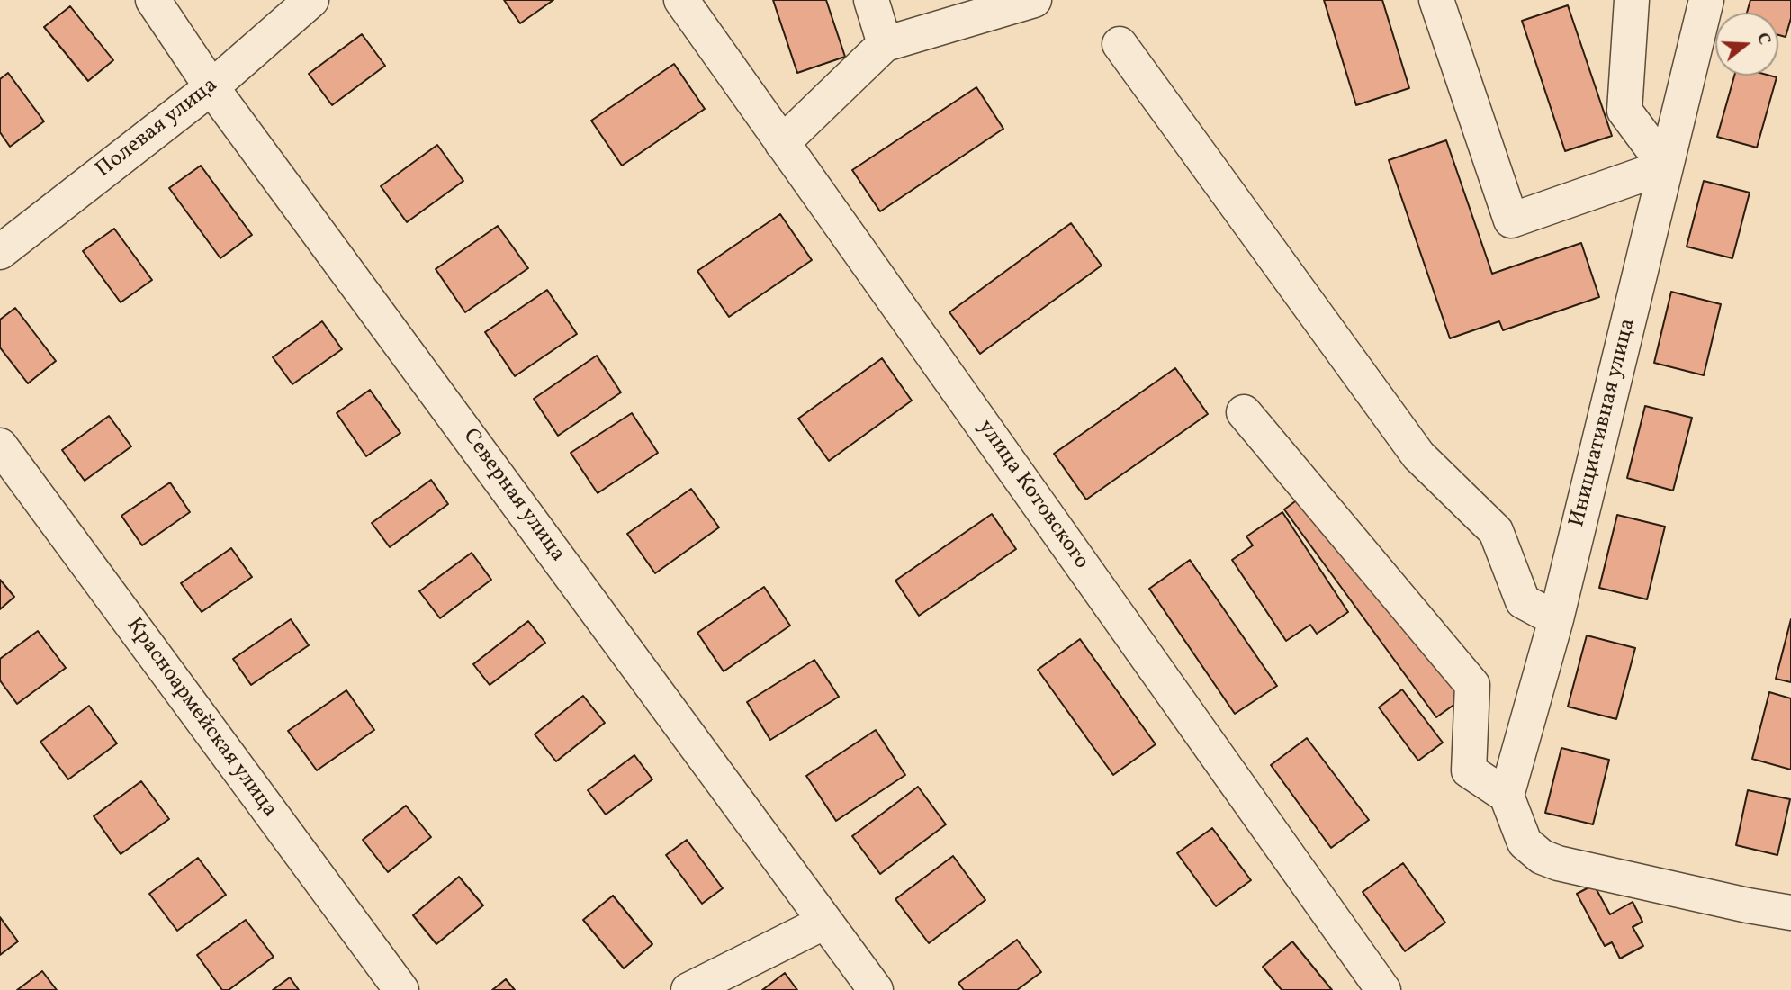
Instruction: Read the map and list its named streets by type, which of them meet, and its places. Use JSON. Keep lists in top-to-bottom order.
{
  "streets": {
    "street": [
      "Полевая улица",
      "Инициативная улица",
      "улица Котовского",
      "Северная улица",
      "Красноармейская улица"
    ]
  },
  "crossings": [
    ["Полевая улица", "Северная улица"]
  ],
  "north": "right"
}
